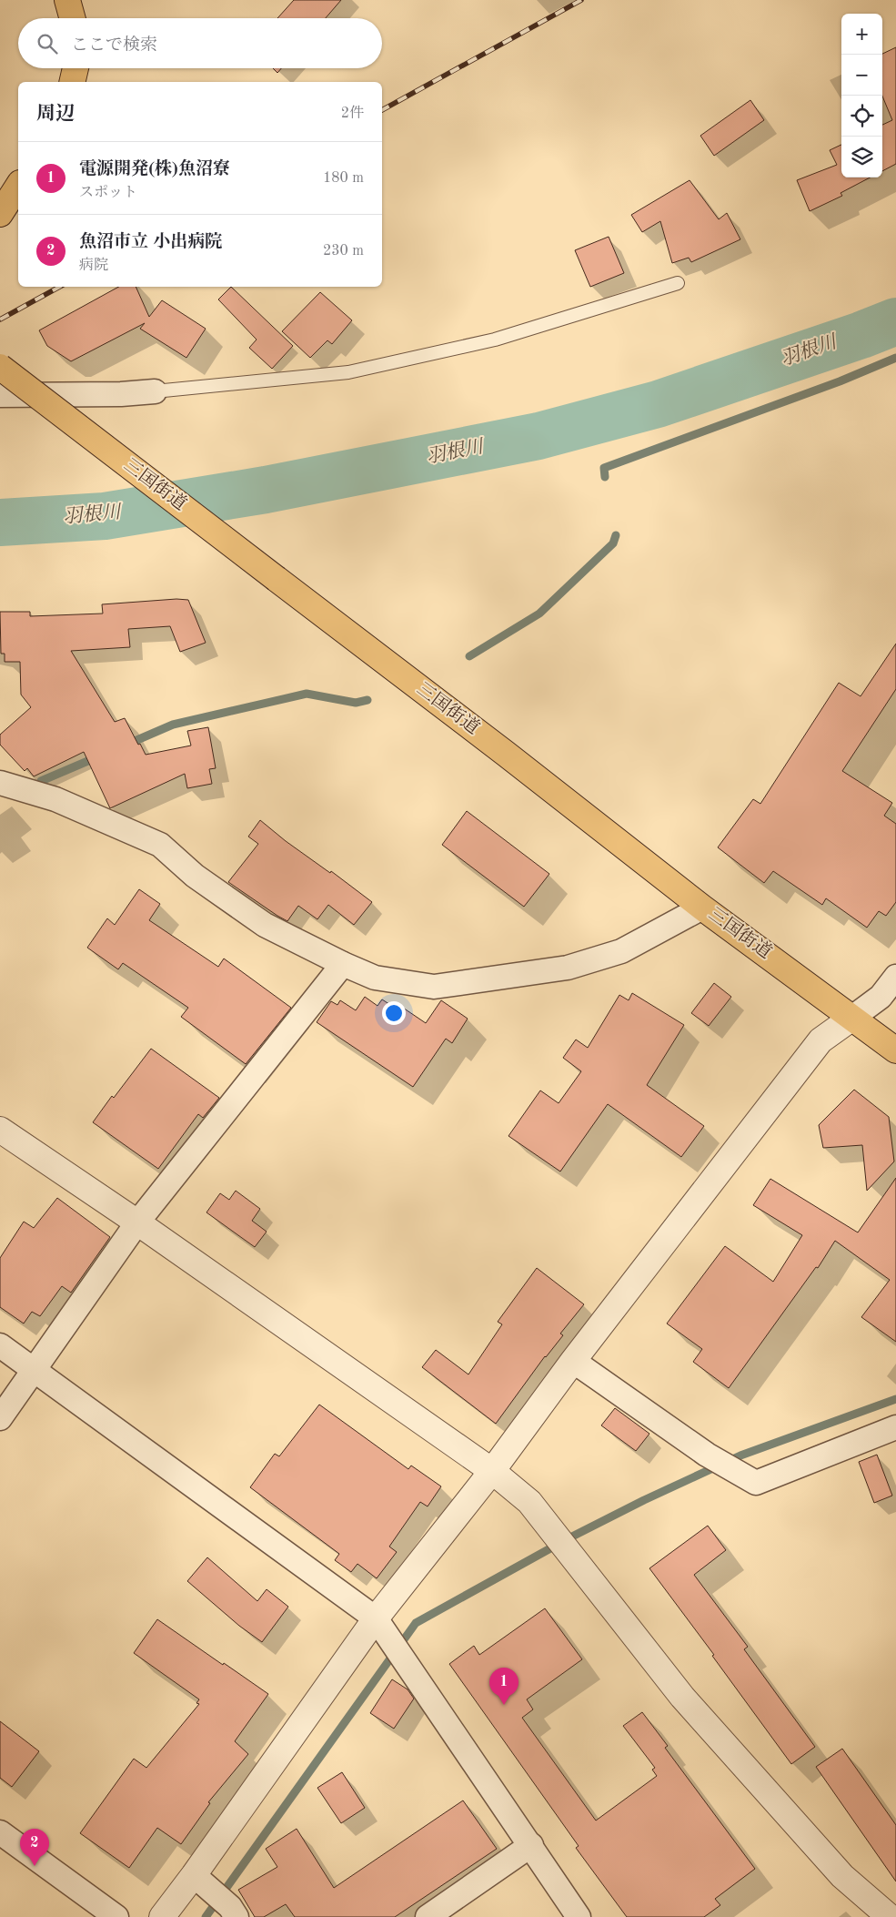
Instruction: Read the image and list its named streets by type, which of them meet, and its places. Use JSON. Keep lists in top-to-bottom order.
{
  "streets": {
    "highway": ["三国街道"]
  },
  "water": ["羽根川"],
  "page": {
    "map_buttons": ["+", "−"],
    "search": "ここで検索",
    "heading": ["周辺", "2件"],
    "list": [
      {
        "mark": "1",
        "name": "電源開発(株)魚沼寮",
        "note": "スポット",
        "value": "180 m"
      },
      {
        "mark": "2",
        "name": "魚沼市立 小出病院",
        "note": "病院",
        "value": "230 m"
      }
    ],
    "pins": ["1", "2"]
  }
}
